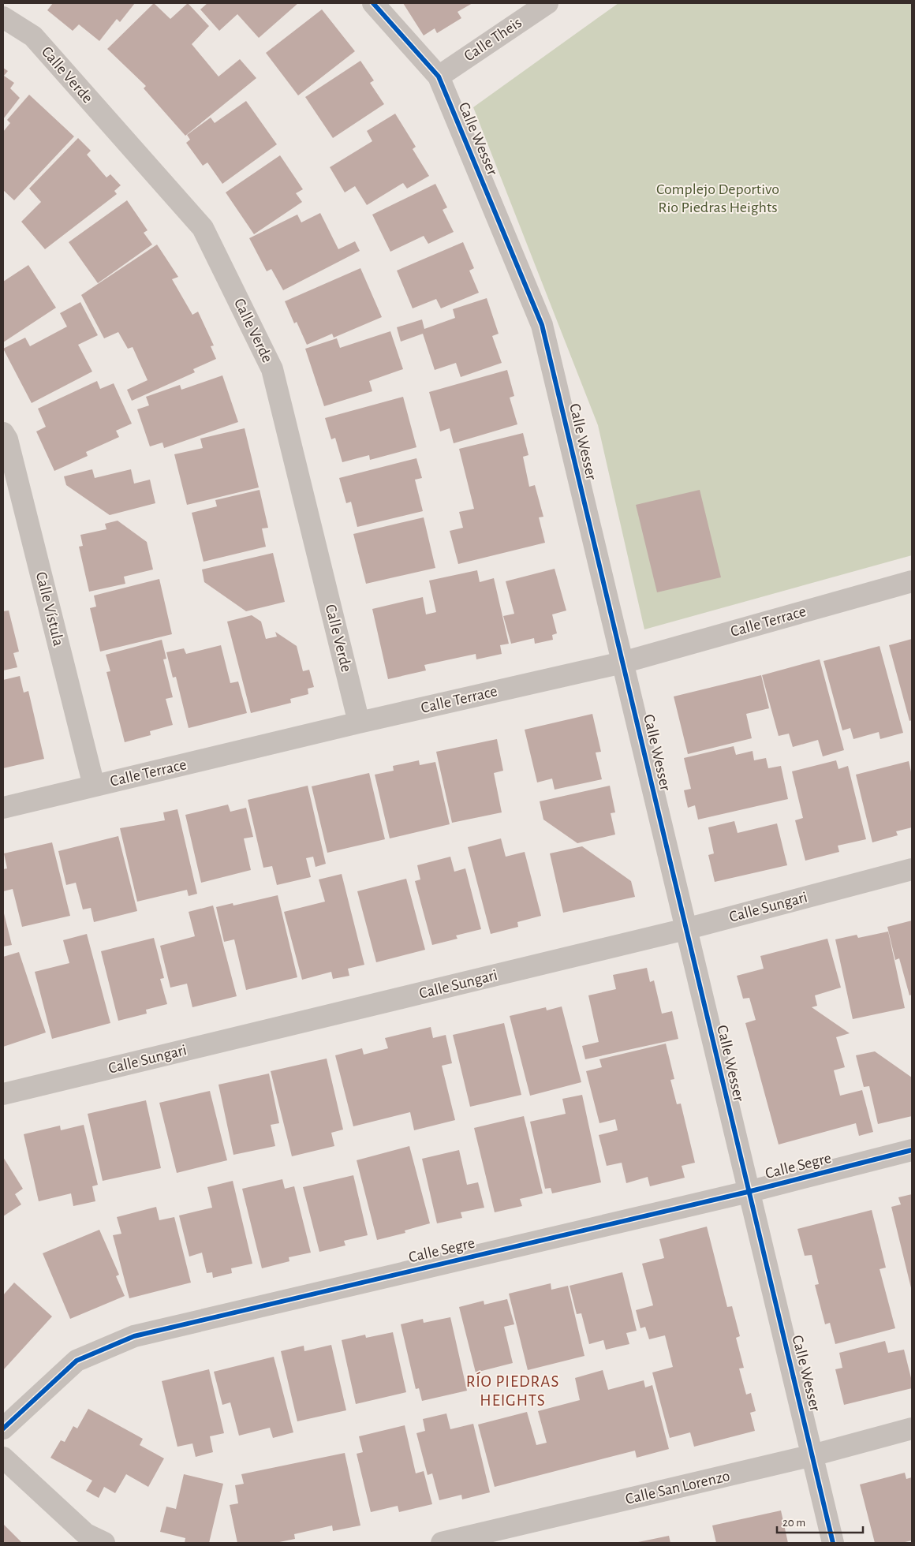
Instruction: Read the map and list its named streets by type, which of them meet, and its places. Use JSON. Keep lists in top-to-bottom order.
{
  "streets": {
    "street": [
      "Calle Theis",
      "Calle Verde",
      "Calle Wesser",
      "Calle Vístula",
      "Calle Terrace",
      "Calle Sungari",
      "Calle Segre",
      "Calle San Lorenzo"
    ]
  },
  "crossings": [
    ["Calle Theis", "Calle Wesser"],
    ["Calle Verde", "Calle Terrace"],
    ["Calle Wesser", "Calle Terrace"],
    ["Calle Wesser", "Calle Sungari"],
    ["Calle Wesser", "Calle Segre"],
    ["Calle Wesser", "Calle San Lorenzo"],
    ["Calle Vístula", "Calle Terrace"]
  ],
  "districts": ["RÍO PIEDRAS HEIGHTS"],
  "parks": ["Complejo Deportivo Rio Piedras Heights"],
  "scale_bar": "20 m"
}
